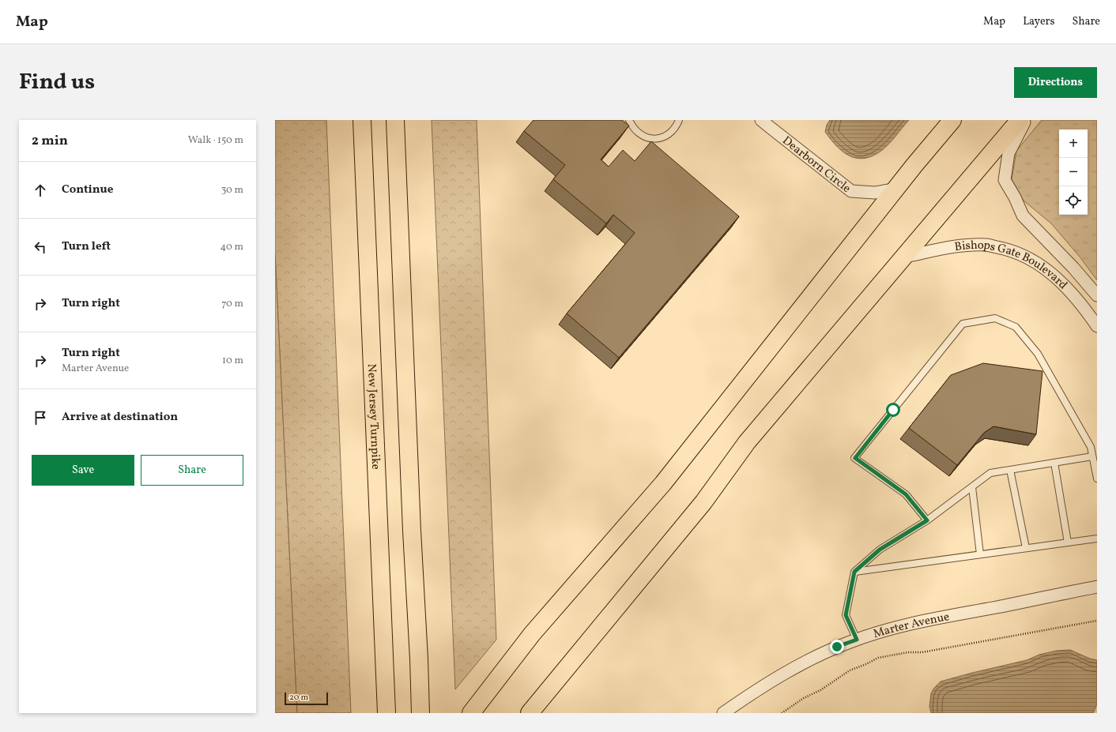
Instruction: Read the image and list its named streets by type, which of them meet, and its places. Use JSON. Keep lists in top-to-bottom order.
{
  "streets": {
    "highway": ["New Jersey Turnpike"],
    "street": ["Dearborn Circle", "Bishops Gate Boulevard", "Marter Avenue"]
  },
  "scale_bar": "20 m",
  "page": {
    "header": "Map",
    "nav": ["Map", "Layers", "Share"],
    "title": "Find us",
    "buttons": [
      "Directions",
      ["Save", "Share"]
    ],
    "heading": ["2 min", "Walk · 150 m"],
    "map_buttons": ["+", "−"],
    "list": [
      ["Continue", "30 m"],
      ["Turn left", "40 m"],
      ["Turn right", "70 m"],
      ["Turn right", "Marter Avenue", "10 m"],
      "Arrive at destination"
    ],
    "scale": "20 m"
  }
}
